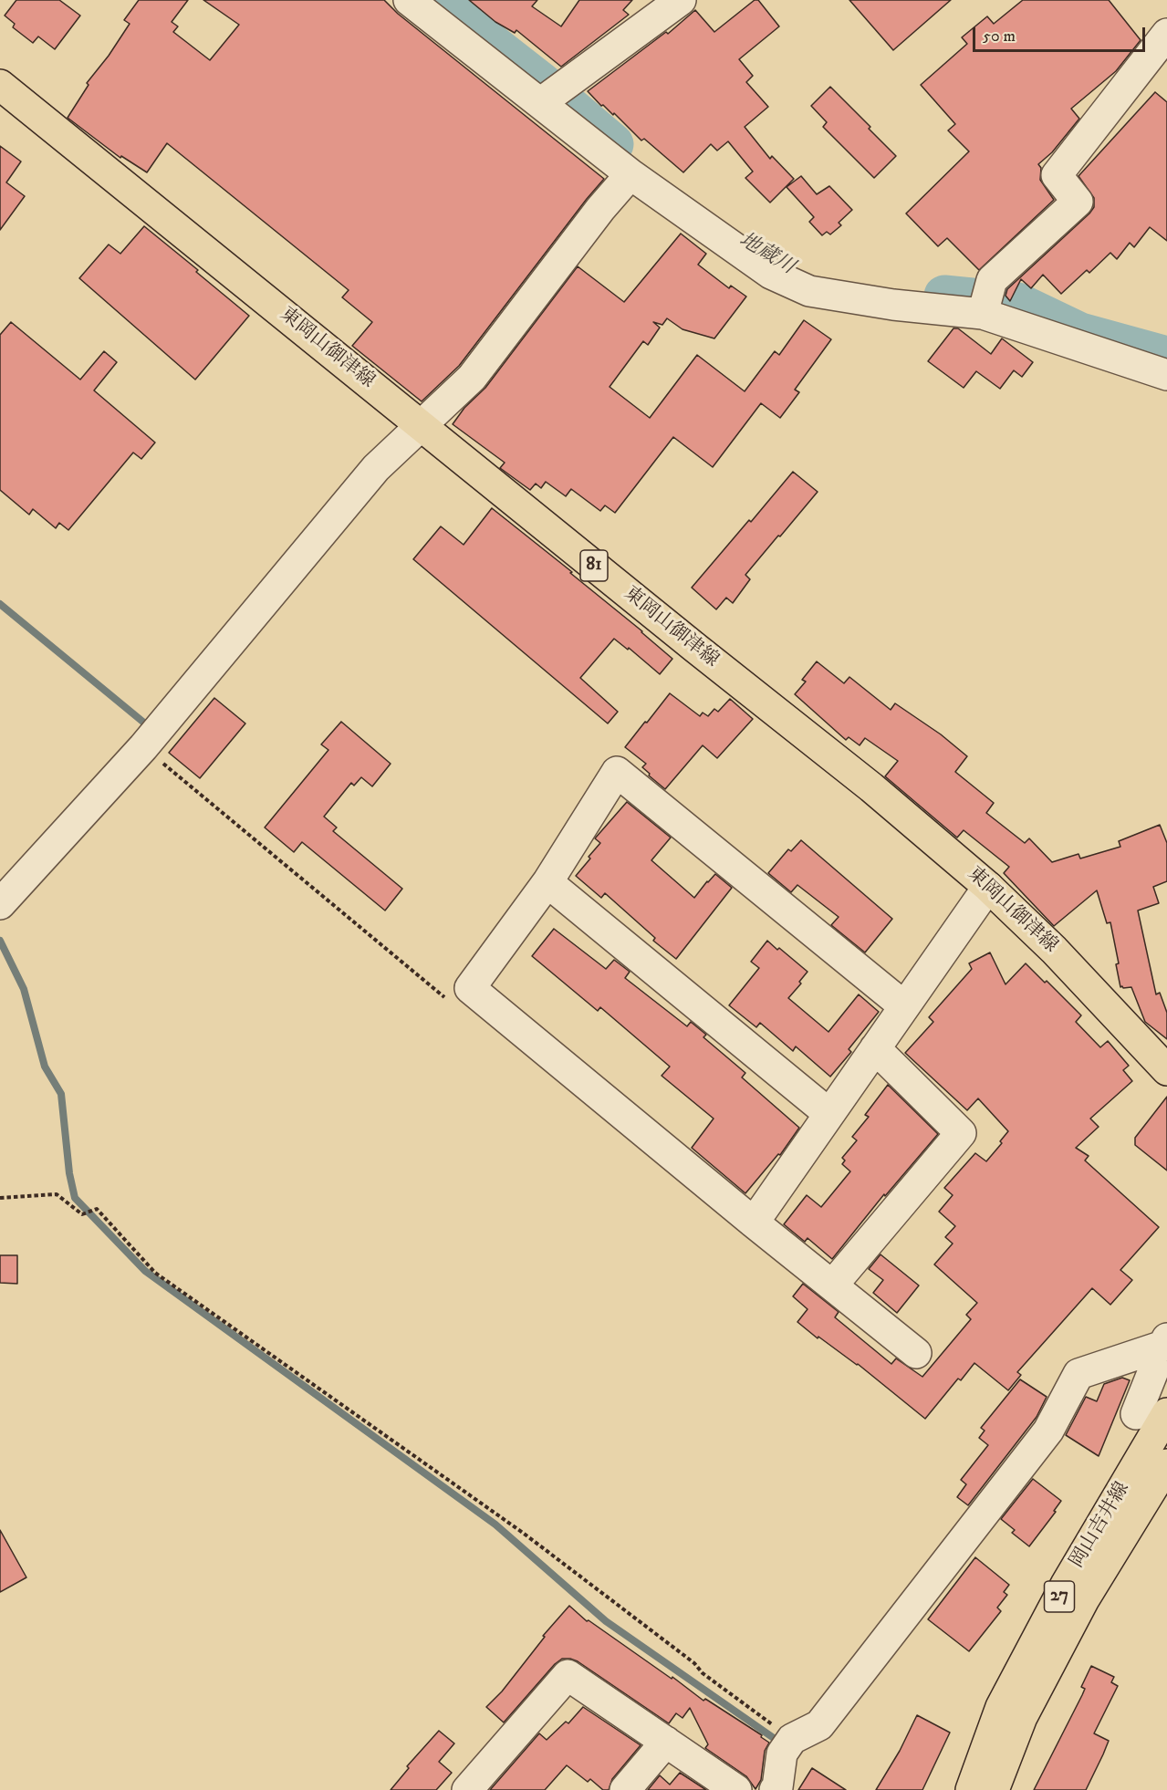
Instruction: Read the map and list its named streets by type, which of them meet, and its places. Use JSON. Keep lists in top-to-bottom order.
{
  "streets": {
    "main road": [
      "東岡山御津線",
      "81",
      "岡山吉井線",
      "27"
    ]
  },
  "water": ["地蔵川"],
  "scale_bar": "50 m"
}
